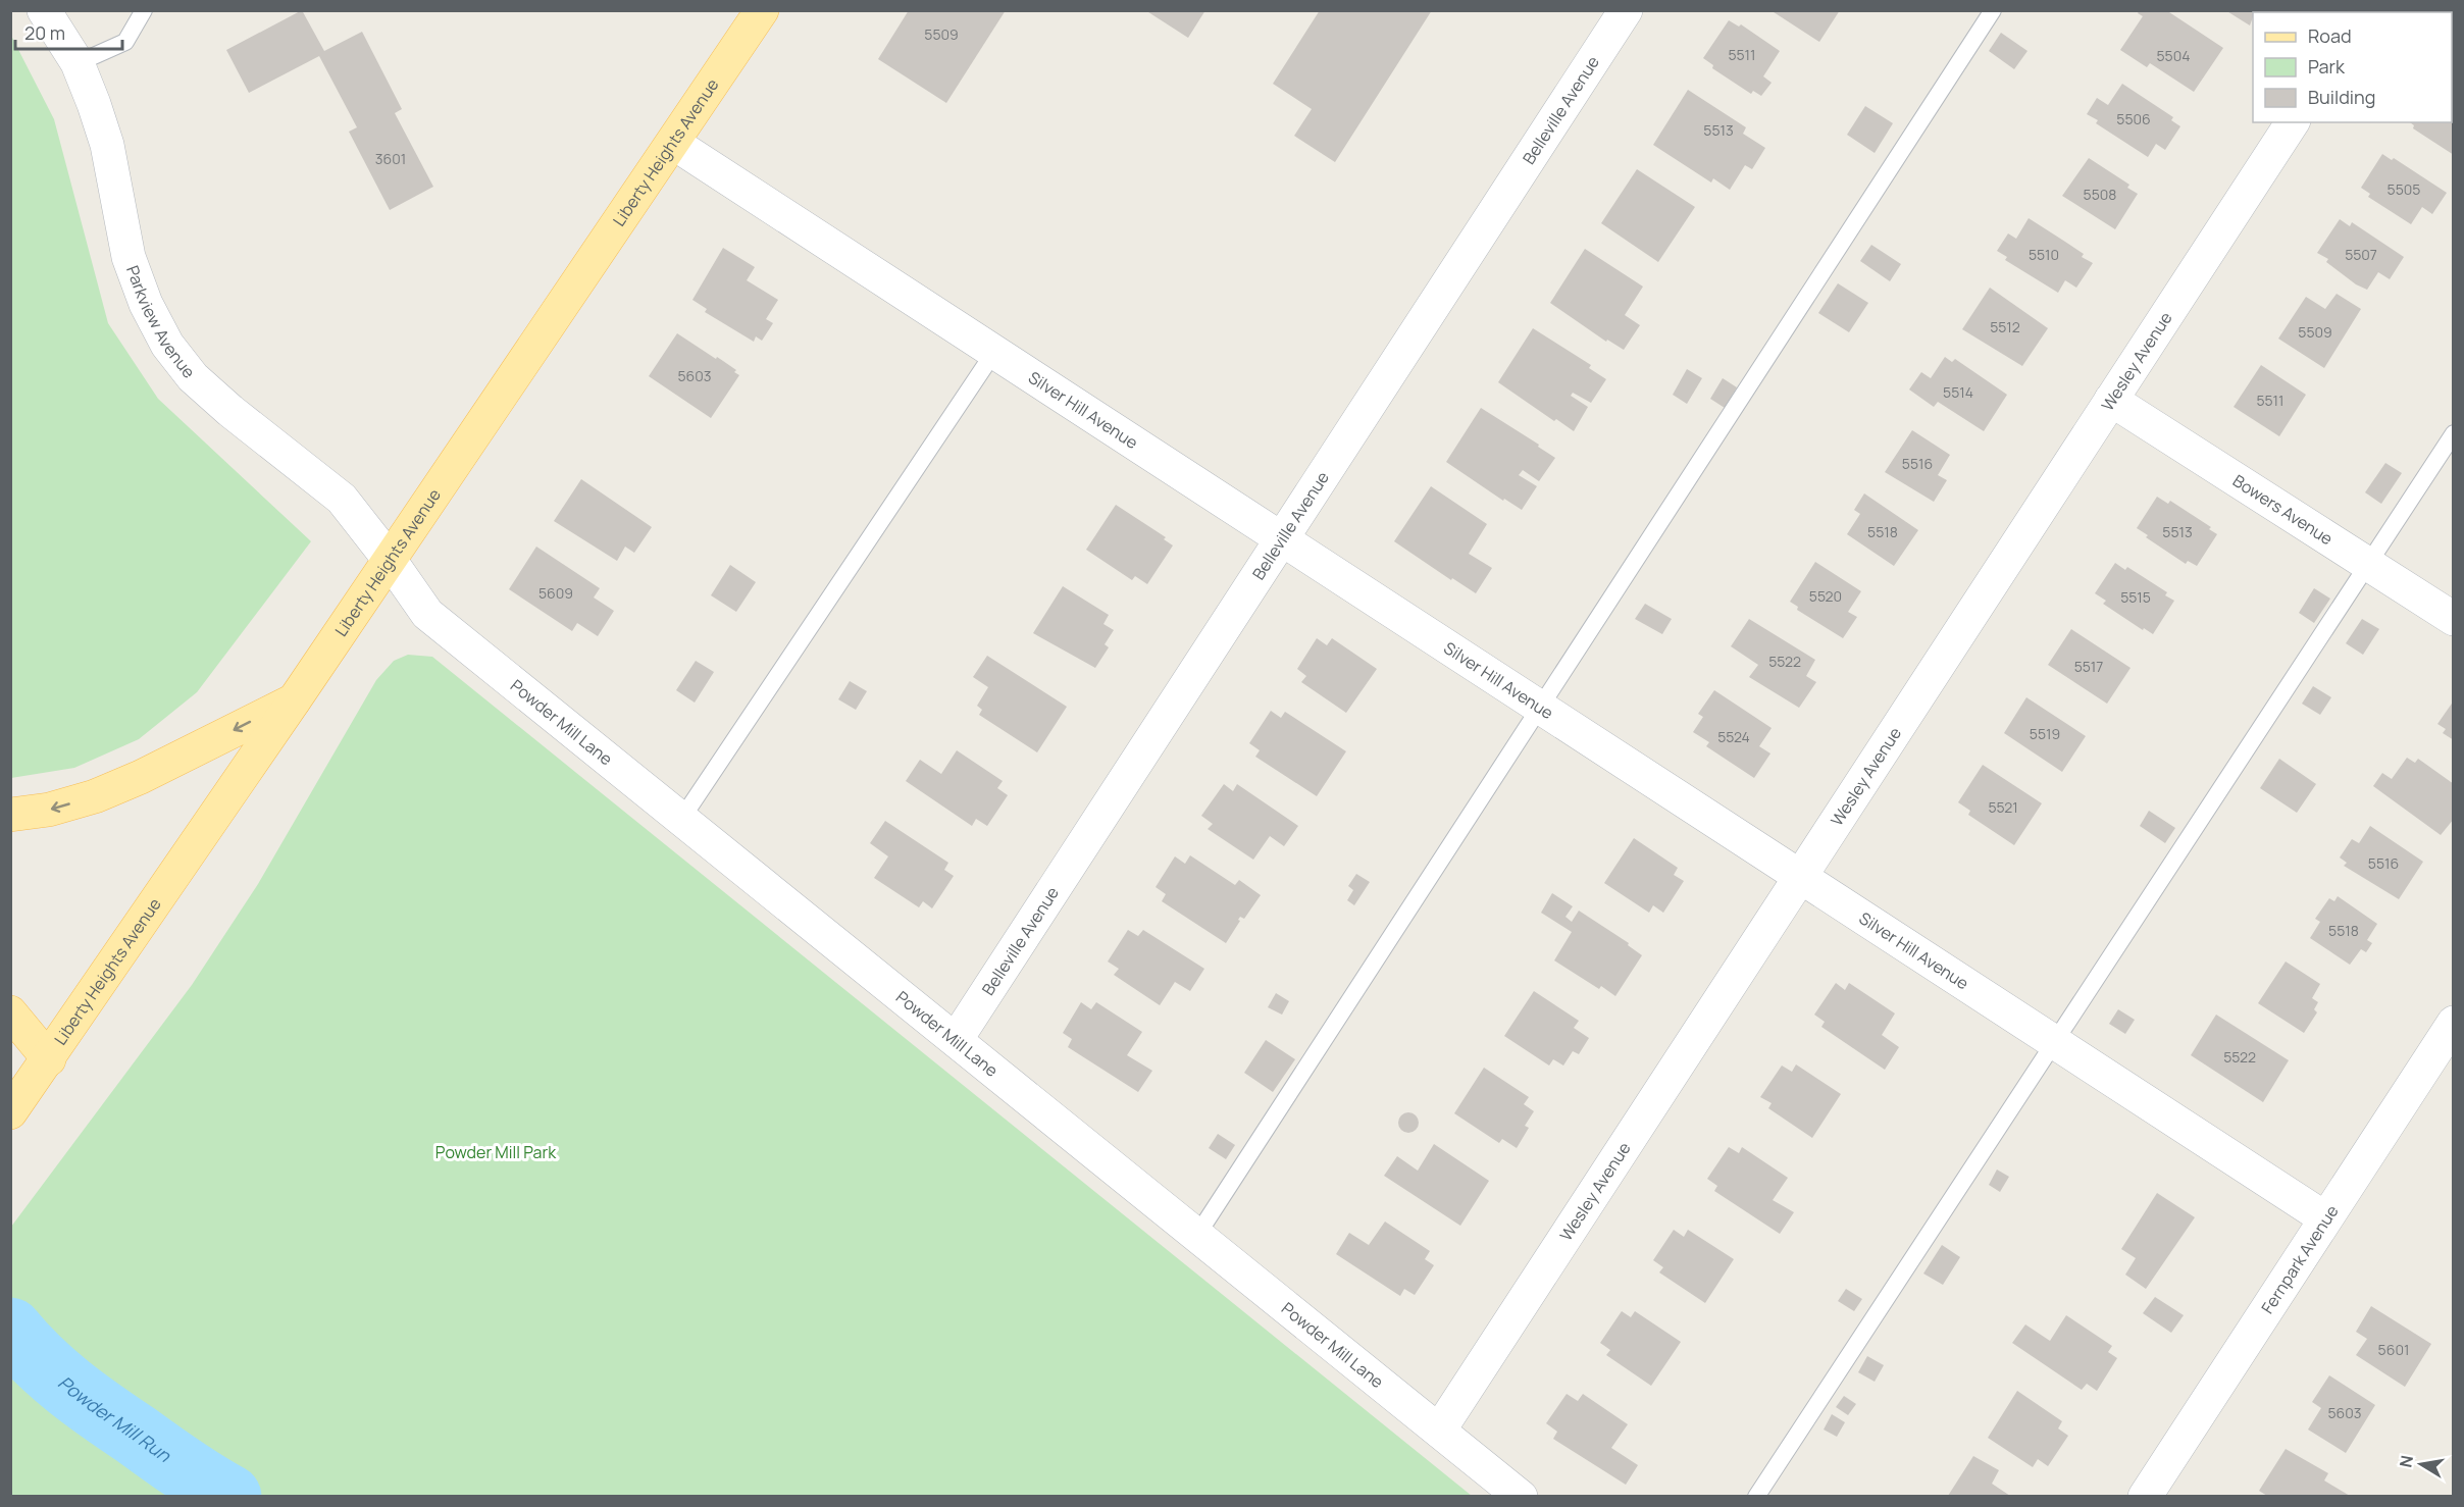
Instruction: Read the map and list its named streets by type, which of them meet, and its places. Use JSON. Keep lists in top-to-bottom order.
{
  "streets": {
    "main road": ["Liberty Heights Avenue"],
    "street": [
      "Belleville Avenue",
      "Parkview Avenue",
      "Wesley Avenue",
      "Silver Hill Avenue",
      "Bowers Avenue",
      "Powder Mill Lane",
      "Fernpark Avenue"
    ]
  },
  "crossings": [
    ["Belleville Avenue", "Silver Hill Avenue"],
    ["Belleville Avenue", "Powder Mill Lane"],
    ["Liberty Heights Avenue", "Parkview Avenue"],
    ["Liberty Heights Avenue", "Silver Hill Avenue"],
    ["Liberty Heights Avenue", "Powder Mill Lane"],
    ["Parkview Avenue", "Powder Mill Lane"],
    ["Wesley Avenue", "Silver Hill Avenue"],
    ["Wesley Avenue", "Bowers Avenue"],
    ["Wesley Avenue", "Powder Mill Lane"],
    ["Silver Hill Avenue", "Fernpark Avenue"]
  ],
  "water": ["Powder Mill Run"],
  "parks": ["Powder Mill Park"],
  "house_numbers": [
    "5509",
    "5511",
    "5504",
    "5506",
    "5513",
    "3601",
    "5505",
    "5508",
    "5510",
    "5507",
    "5512",
    "5509",
    "5603",
    "5514",
    "5511",
    "5516",
    "5518",
    "5513",
    "5609",
    "5520",
    "5515",
    "5522",
    "5517",
    "5519",
    "5524",
    "5521",
    "5516",
    "5518",
    "5522",
    "5601",
    "5603"
  ],
  "legend": ["Road", "Park", "Building"],
  "scale_bar": "20 m",
  "north": "left"
}
